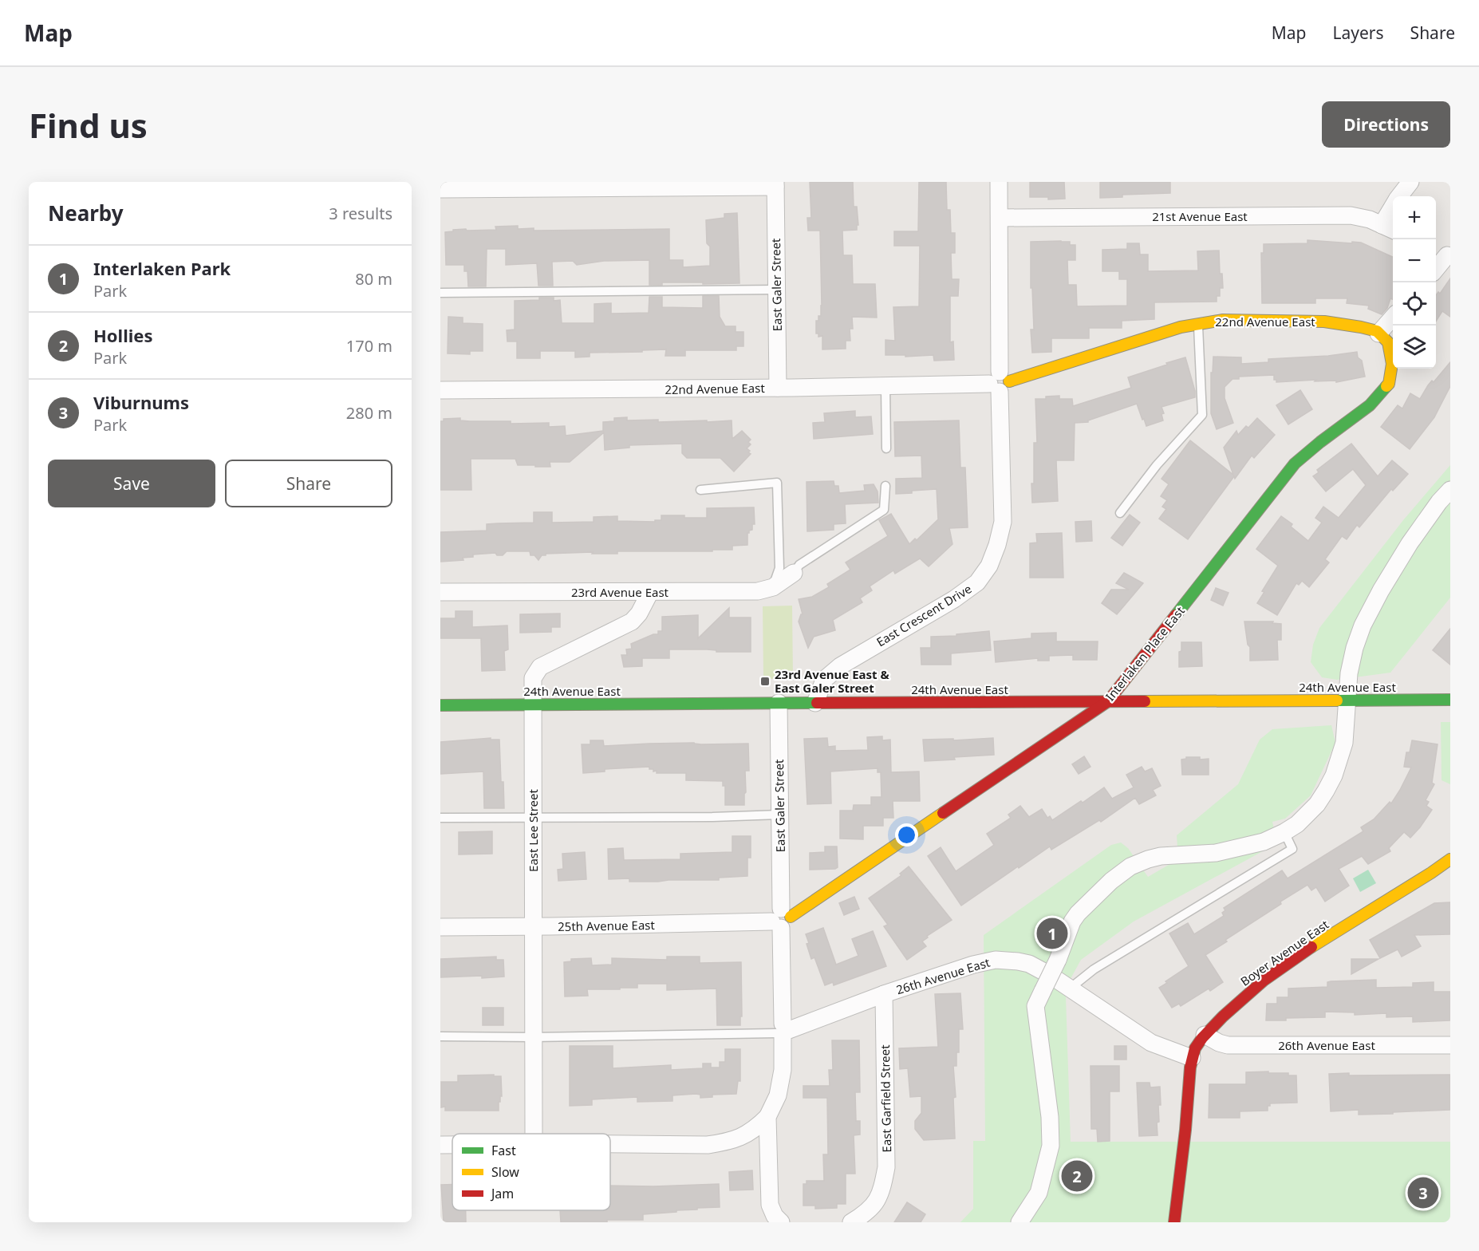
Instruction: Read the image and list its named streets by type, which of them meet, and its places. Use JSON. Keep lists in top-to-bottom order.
{
  "streets": {
    "street": [
      "21st Avenue East",
      "East Galer Street",
      "22nd Avenue East",
      "23rd Avenue East",
      "East Crescent Drive",
      "Interlaken Place East",
      "24th Avenue East",
      "East Lee Street",
      "25th Avenue East",
      "Boyer Avenue East",
      "26th Avenue East",
      "East Garfield Street"
    ]
  },
  "crossings": [
    ["21st Avenue East", "East Crescent Drive"],
    ["East Galer Street", "22nd Avenue East"],
    ["East Galer Street", "Interlaken Place East"],
    ["East Galer Street", "24th Avenue East"],
    ["East Galer Street", "25th Avenue East"],
    ["East Galer Street", "26th Avenue East"],
    ["22nd Avenue East", "East Crescent Drive"],
    ["22nd Avenue East", "Interlaken Place East"],
    ["23rd Avenue East", "East Lee Street"],
    ["East Crescent Drive", "24th Avenue East"],
    ["Interlaken Place East", "24th Avenue East"],
    ["Interlaken Place East", "25th Avenue East"],
    ["24th Avenue East", "East Lee Street"],
    ["East Lee Street", "25th Avenue East"],
    ["Boyer Avenue East", "26th Avenue East"],
    ["26th Avenue East", "East Garfield Street"]
  ],
  "places": {
    "transit": ["23rd Avenue East & East Galer Street"]
  },
  "legend": ["Fast", "Slow", "Jam"],
  "page": {
    "header": "Map",
    "nav": ["Map", "Layers", "Share"],
    "buttons": [
      "Directions",
      ["Save", "Share"]
    ],
    "title": "Find us",
    "heading": ["Nearby", "3 results"],
    "map_buttons": ["+", "−"],
    "list": [
      {
        "mark": "1",
        "name": "Interlaken Park",
        "note": "Park",
        "value": "80 m"
      },
      {
        "mark": "2",
        "name": "Hollies",
        "note": "Park",
        "value": "170 m"
      },
      {
        "mark": "3",
        "name": "Viburnums",
        "note": "Park",
        "value": "280 m"
      }
    ],
    "pins": ["1", "2", "3"]
  }
}
